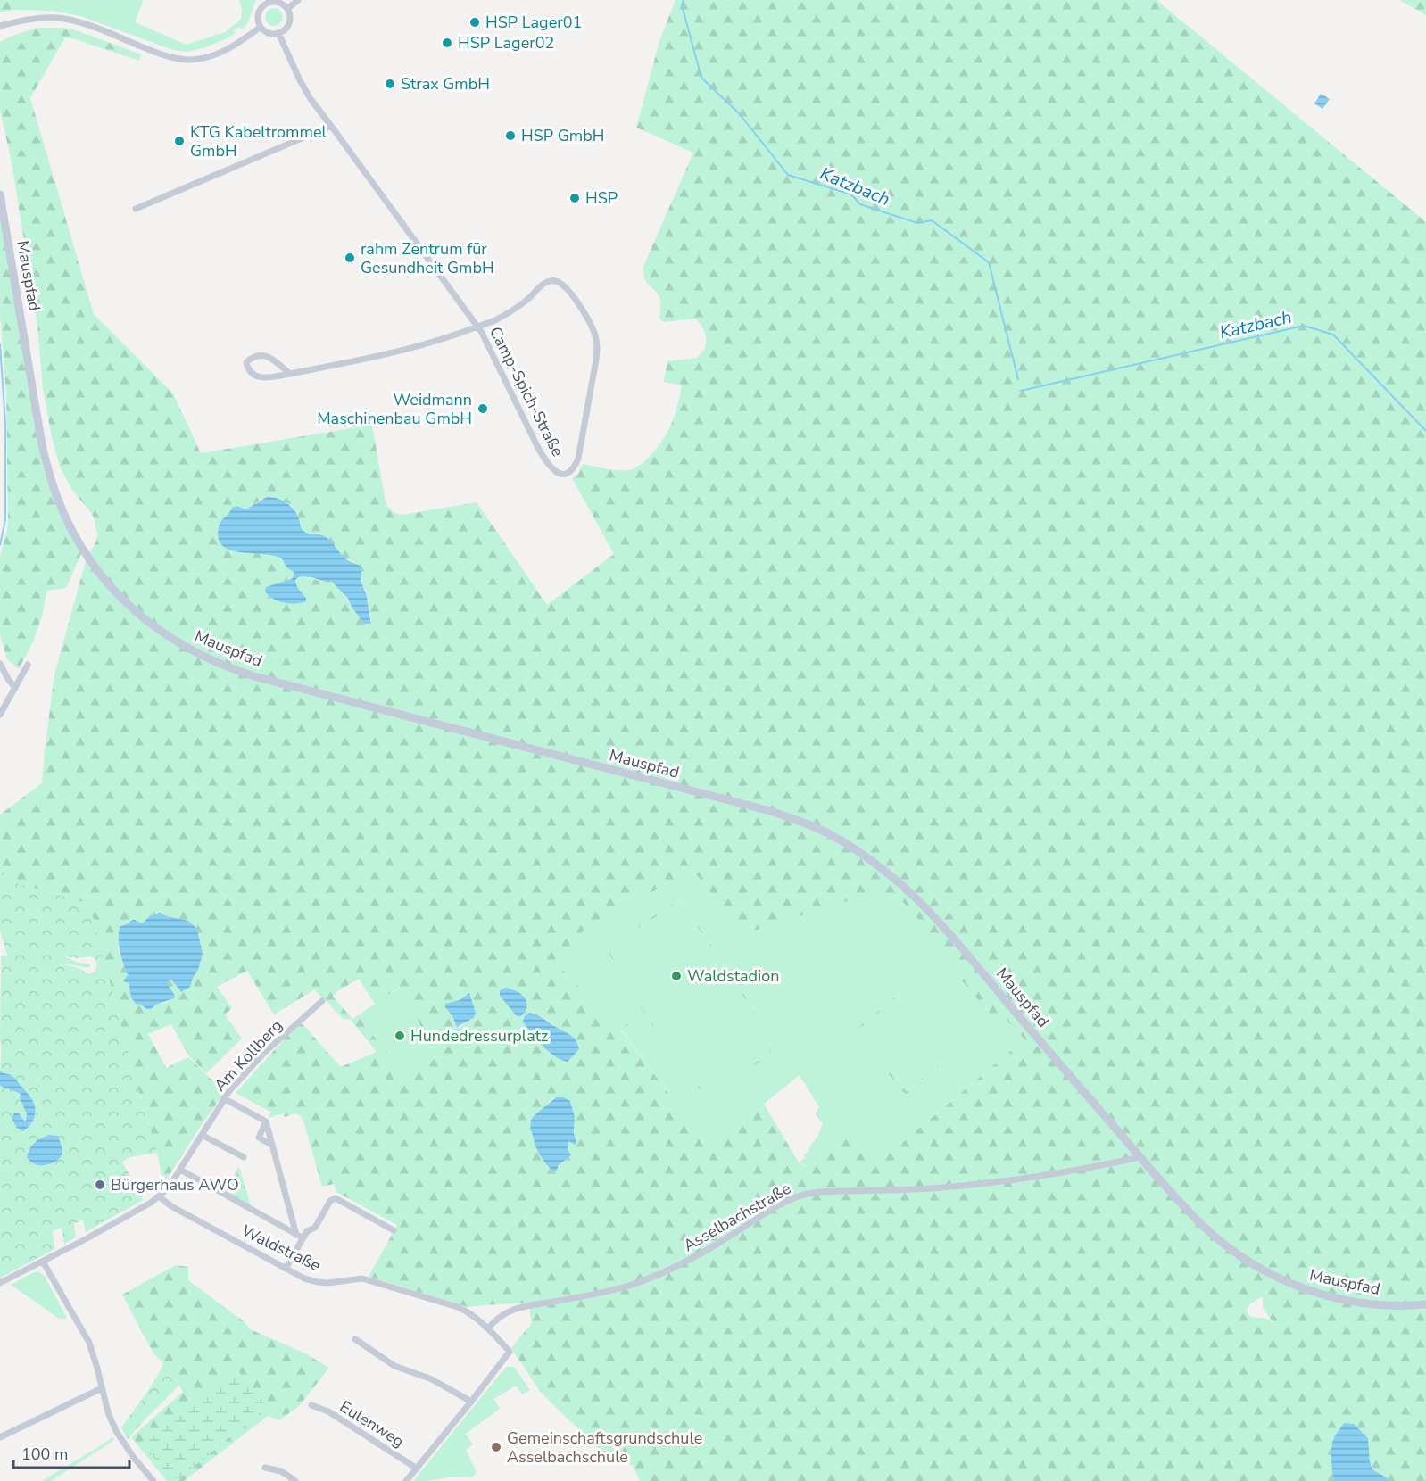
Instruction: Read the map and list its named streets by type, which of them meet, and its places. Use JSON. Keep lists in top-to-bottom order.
{
  "streets": {
    "street": [
      "Mauspfad",
      "Camp-Spich-Straße",
      "Am Kollberg",
      "Asselbachstraße",
      "Waldstraße",
      "Eulenweg"
    ]
  },
  "crossings": [
    ["Mauspfad", "Asselbachstraße"],
    ["Am Kollberg", "Waldstraße"],
    ["Asselbachstraße", "Waldstraße"]
  ],
  "water": ["Katzbach"],
  "places": [
    "HSP Lager01",
    "HSP Lager02",
    "Strax GmbH",
    "HSP GmbH",
    "KTG Kabeltrommel GmbH",
    "HSP",
    "rahm Zentrum für Gesundheit GmbH",
    "Weidmann Maschinenbau GmbH",
    "Waldstadion",
    "Hundedressurplatz",
    "Bürgerhaus AWO",
    "Gemeinschaftsgrundschule Asselbachschule"
  ],
  "scale_bar": "100 m"
}
